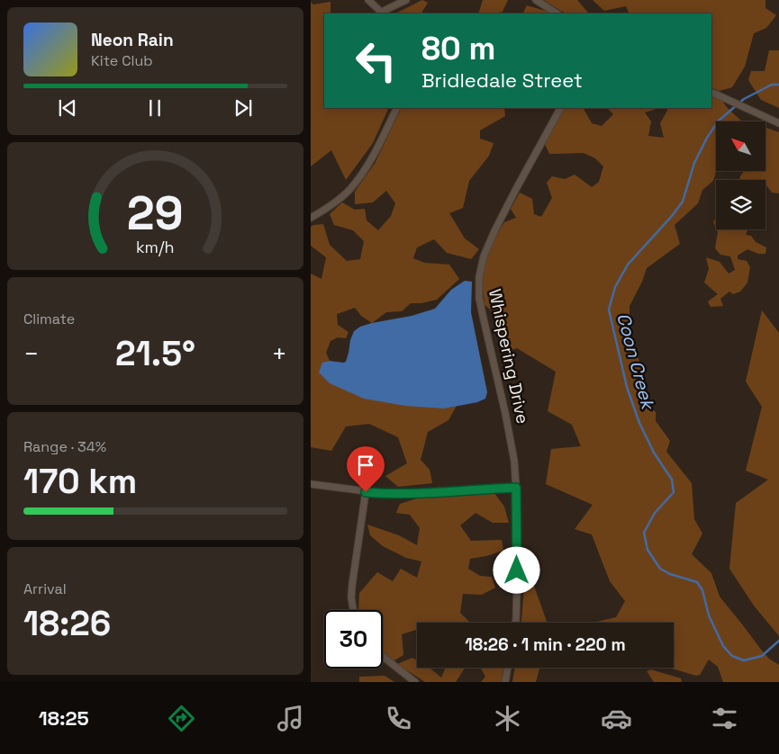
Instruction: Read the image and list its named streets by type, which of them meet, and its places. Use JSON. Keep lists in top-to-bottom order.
{
  "streets": {
    "street": ["Whispering Drive"]
  },
  "water": ["Coon Creek"],
  "north": "top left",
  "page": {
    "turn": ["80 m", "Bridledale Street"],
    "song": ["Neon Rain", "Kite Club"],
    "tile": [
      "Climate",
      ["Range · 34%", "170 km"],
      ["Arrival", "18:26"]
    ],
    "heat": ["−", "21.5°", "+"],
    "limit": "30",
    "trip": "18:26 · 1 min · 220 m",
    "tabs": "18:25",
    "gauge": ["29", "km/h"]
  }
}
